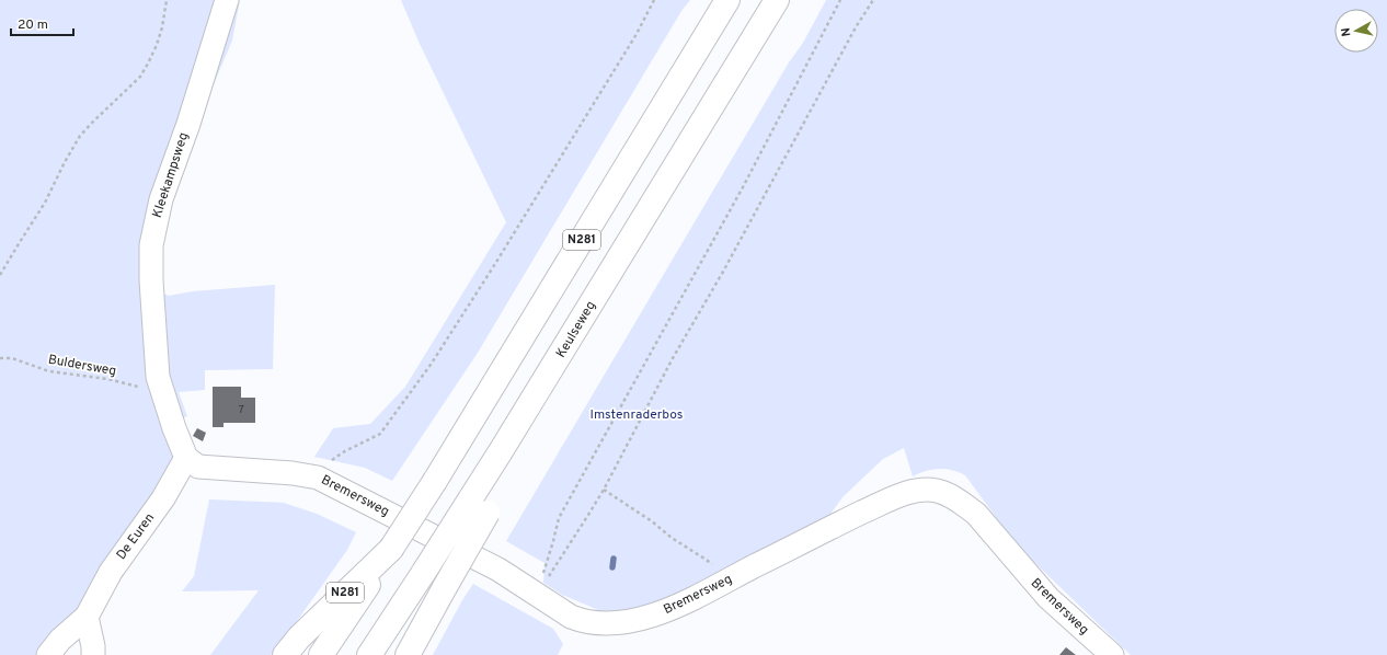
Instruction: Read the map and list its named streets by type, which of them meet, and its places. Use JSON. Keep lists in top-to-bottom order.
{
  "streets": {
    "highway": ["N281", "Keulseweg"],
    "street": ["Kleekampsweg", "Bremersweg", "De Euren"],
    "path": ["Buldersweg"]
  },
  "crossings": [
    ["Kleekampsweg", "Buldersweg"],
    ["Kleekampsweg", "Bremersweg"],
    ["Kleekampsweg", "De Euren"],
    ["Bremersweg", "De Euren"]
  ],
  "parks": ["Imstenraderbos"],
  "house_numbers": ["7"],
  "scale_bar": "20 m",
  "north": "left"
}
